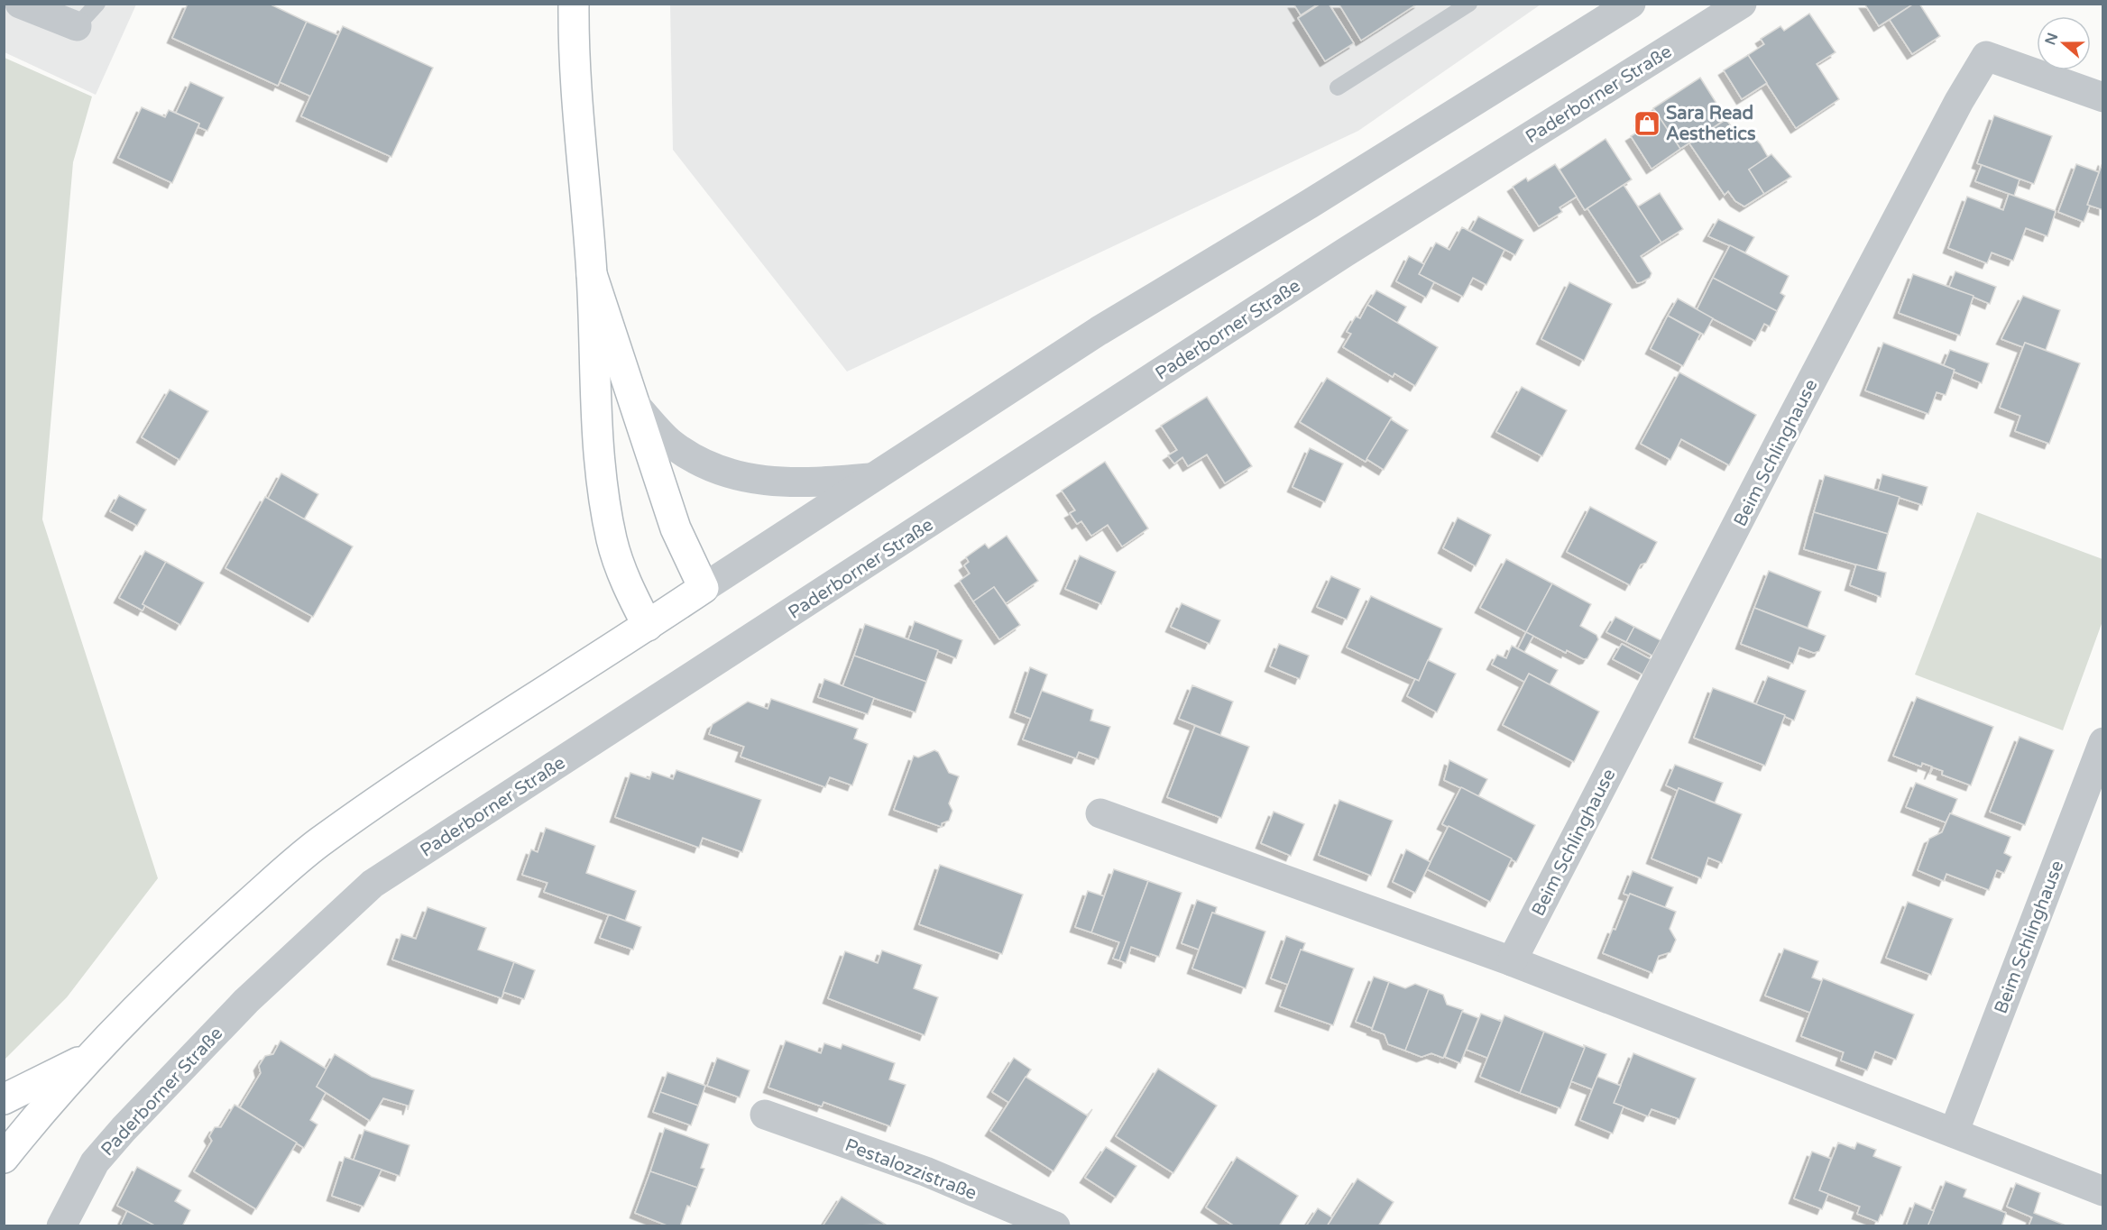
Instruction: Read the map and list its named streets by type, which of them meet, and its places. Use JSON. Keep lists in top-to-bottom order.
{
  "streets": {
    "street": ["Paderborner Straße", "Beim Schlinghause", "Pestalozzistraße"]
  },
  "places": {
    "shop": ["Sara Read Aesthetics"]
  },
  "north": "left"
}
